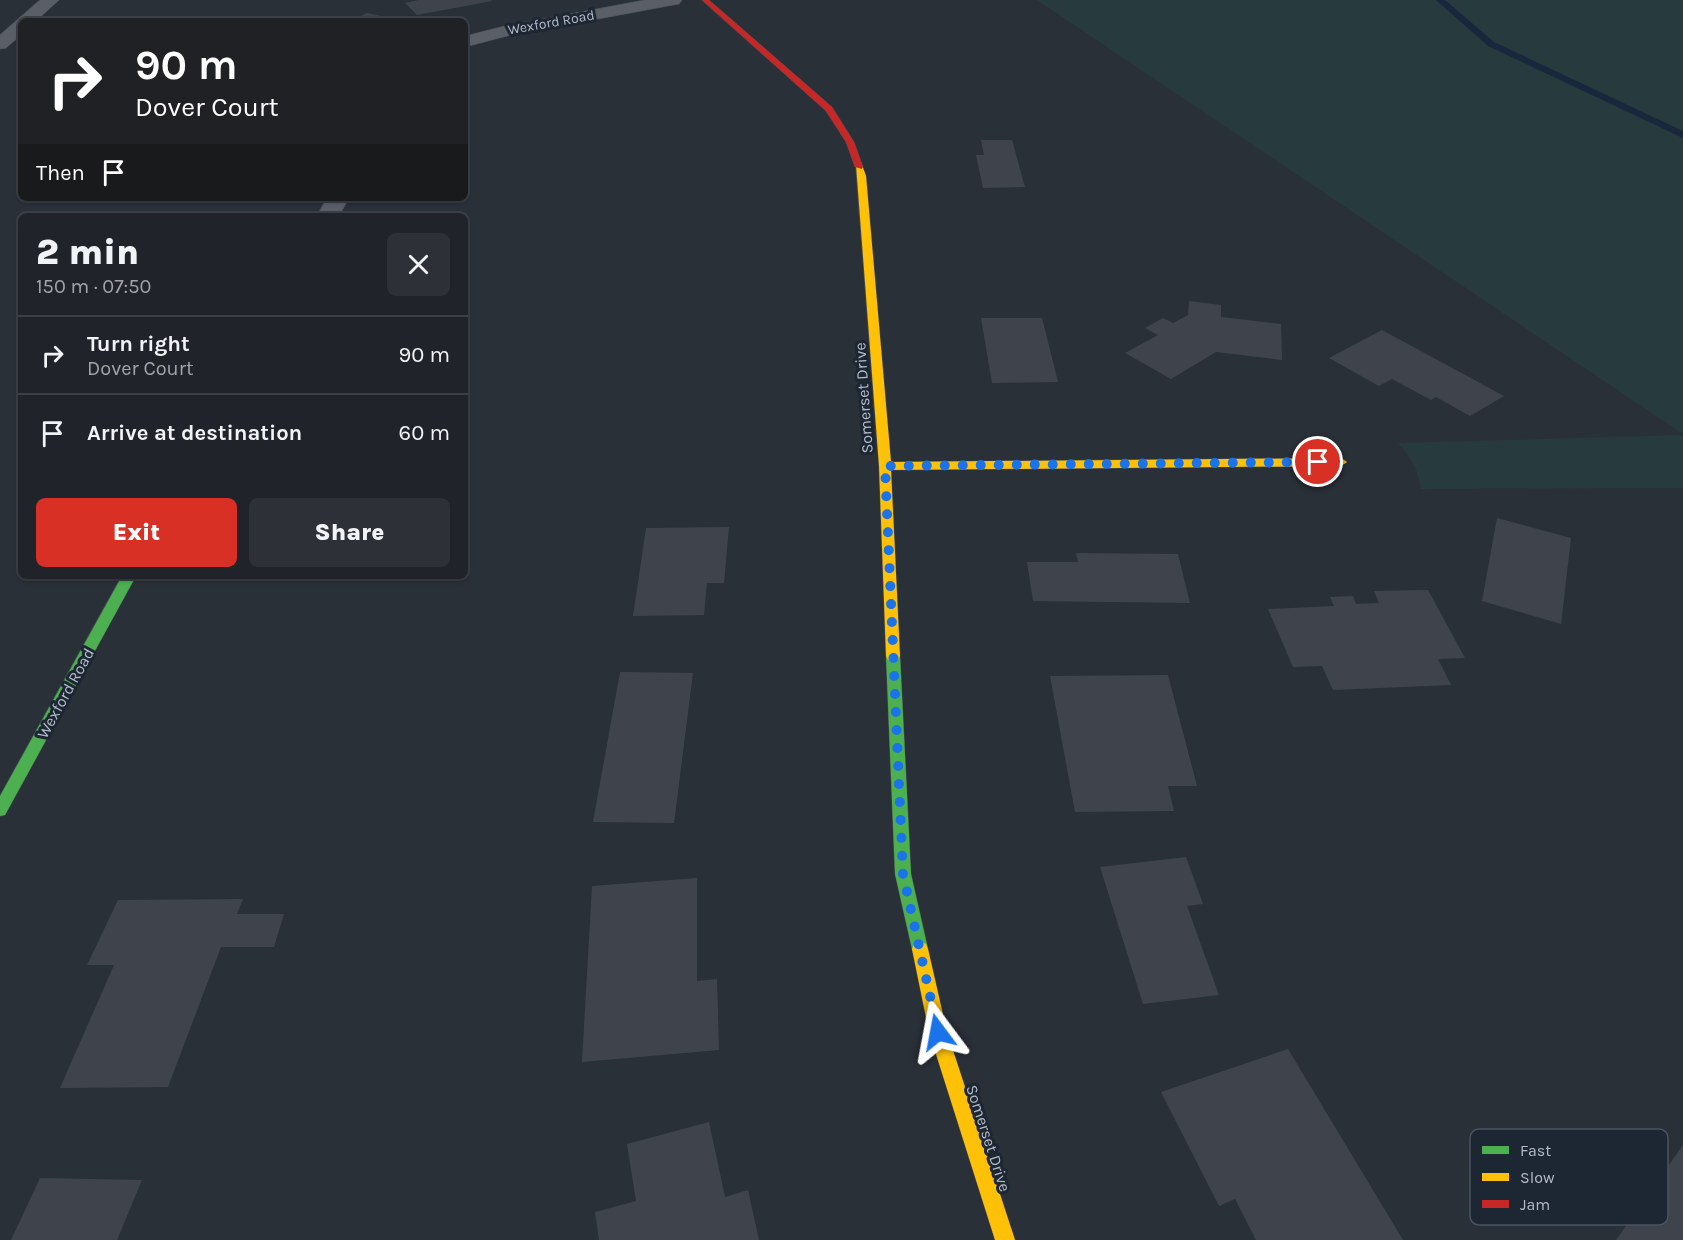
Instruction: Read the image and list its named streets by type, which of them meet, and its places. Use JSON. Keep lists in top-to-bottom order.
{
  "streets": {
    "street": ["Wexford Road", "Somerset Drive"]
  },
  "legend": ["Fast", "Slow", "Jam"],
  "page": {
    "turn": ["90 m", "Dover Court"],
    "then": "Then",
    "heading": ["2 min", "150 m · 07:50"],
    "list": [
      {
        "name": "Turn right",
        "note": "Dover Court",
        "value": "90 m"
      },
      {
        "name": "Arrive at destination",
        "value": "60 m"
      }
    ],
    "buttons": ["Exit", "Share"]
  }
}
